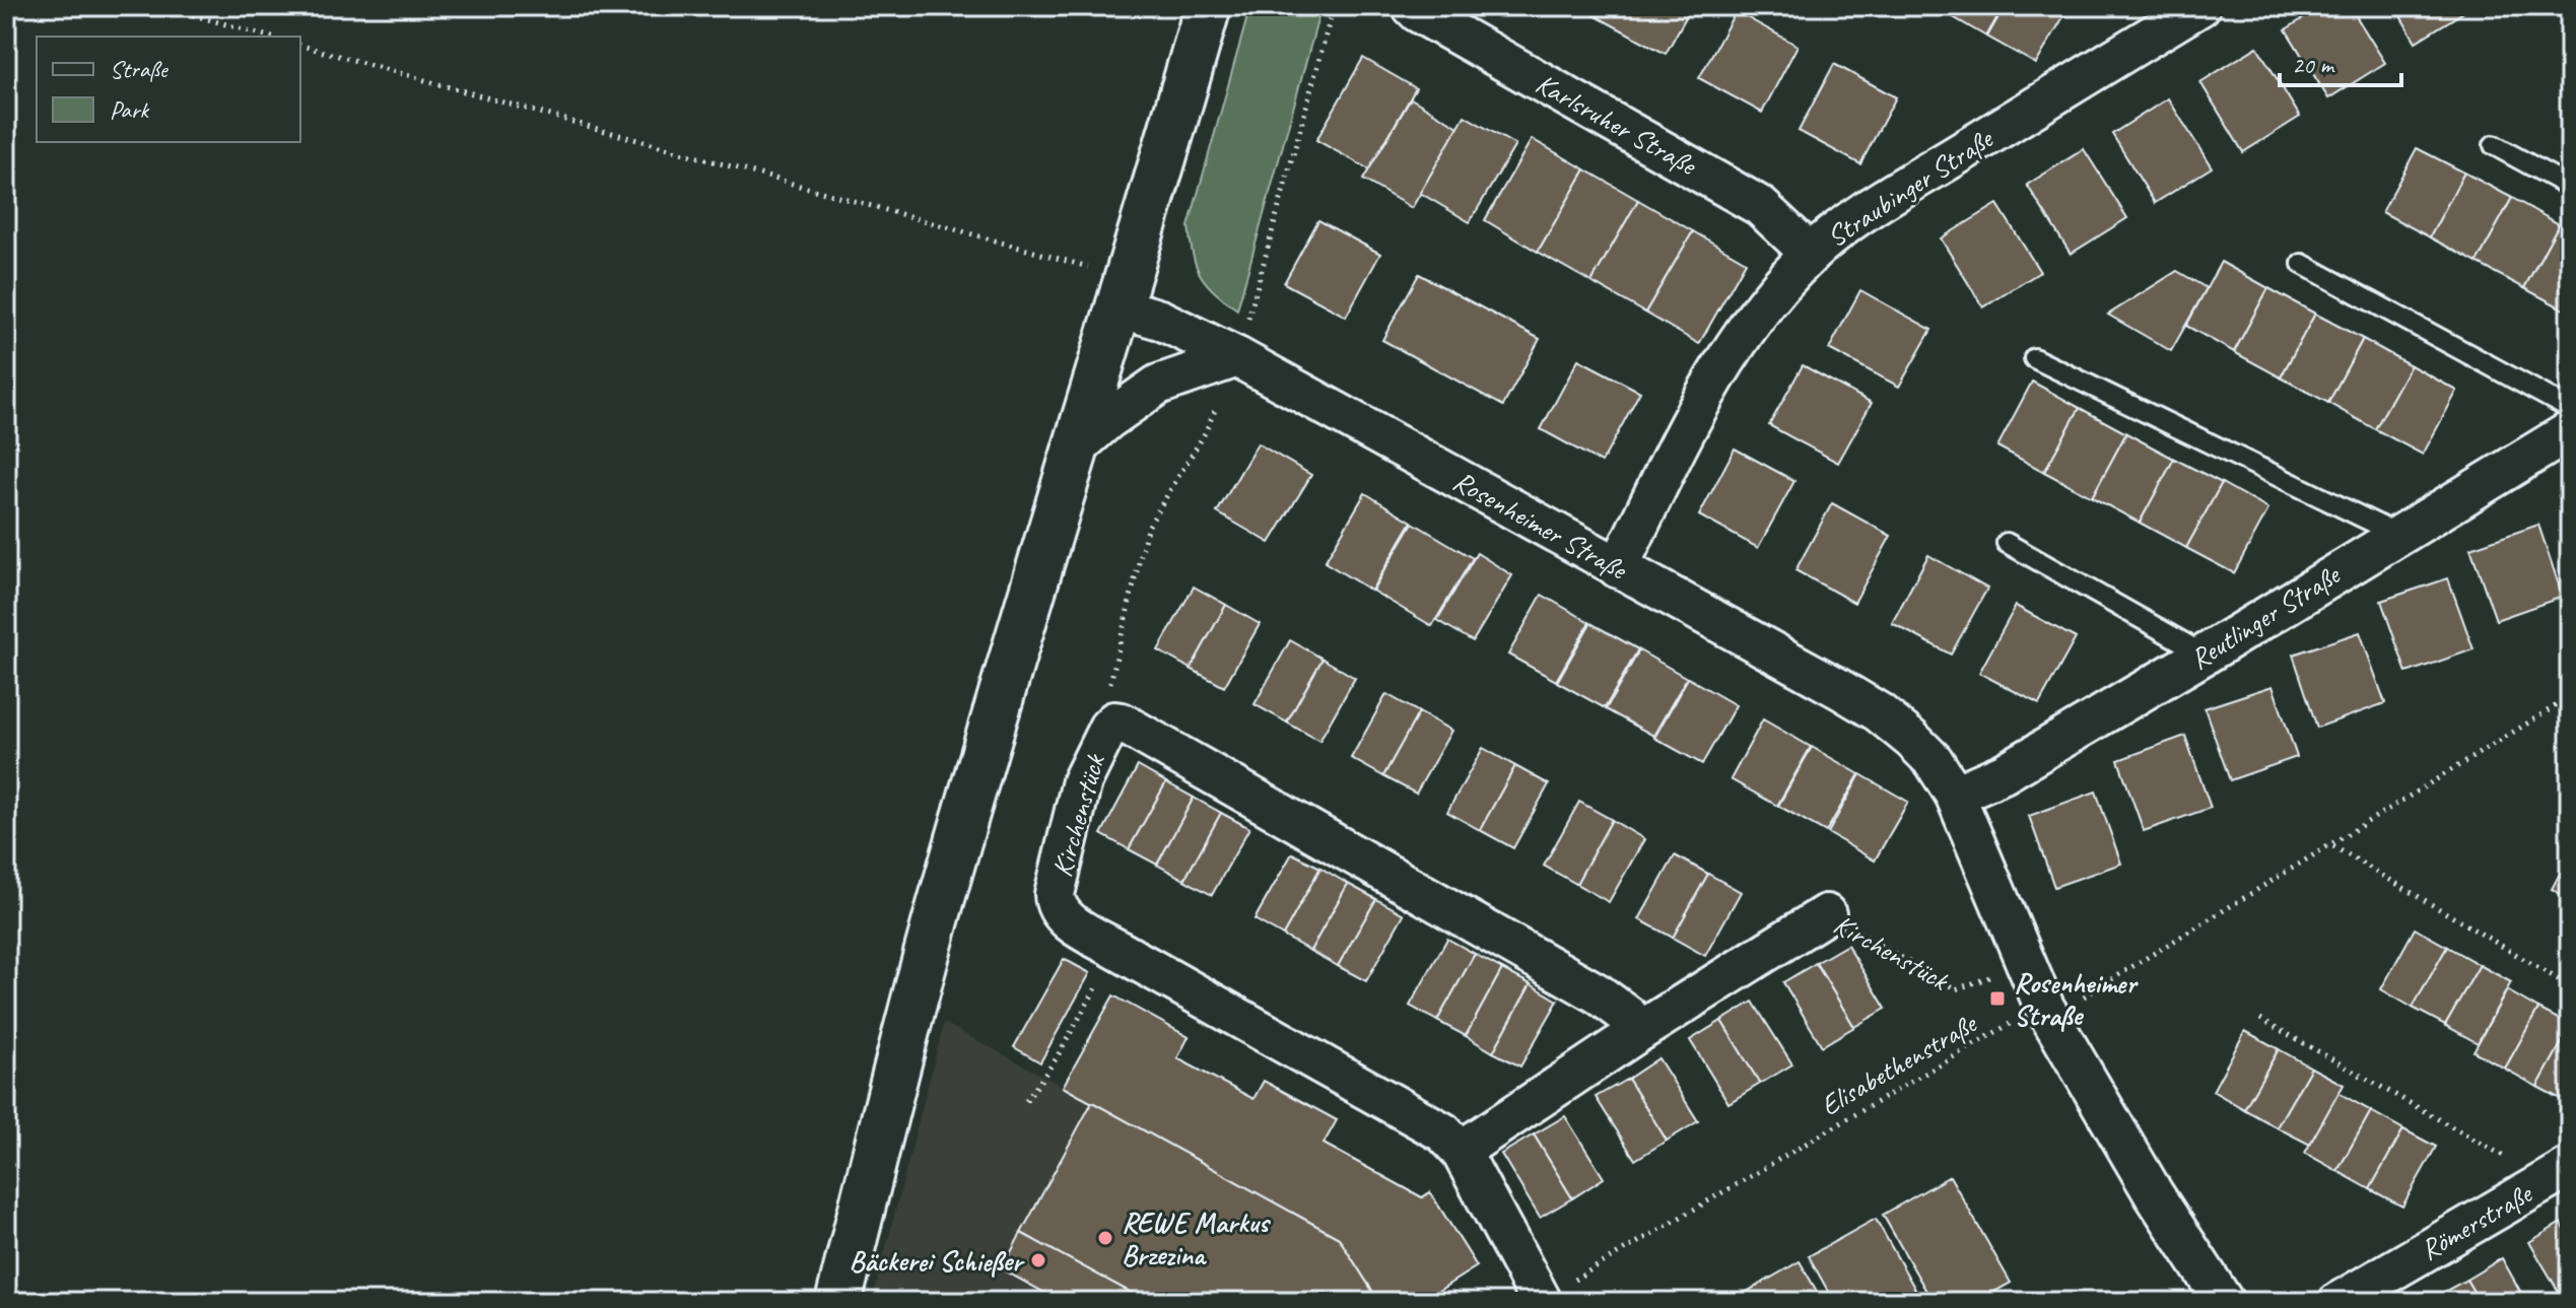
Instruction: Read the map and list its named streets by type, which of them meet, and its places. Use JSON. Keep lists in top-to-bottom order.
{
  "streets": {
    "street": [
      "Karlsruher Straße",
      "Straubinger Straße",
      "Rosenheimer Straße",
      "Reutlinger Straße",
      "Kirchenstück",
      "Römerstraße"
    ],
    "path": ["Elisabethenstraße"]
  },
  "crossings": [
    ["Karlsruher Straße", "Straubinger Straße"],
    ["Straubinger Straße", "Rosenheimer Straße"],
    ["Rosenheimer Straße", "Reutlinger Straße"],
    ["Rosenheimer Straße", "Kirchenstück"],
    ["Rosenheimer Straße", "Elisabethenstraße"],
    ["Kirchenstück", "Elisabethenstraße"]
  ],
  "places": {
    "transit": ["Rosenheimer Straße"],
    "other": ["REWE Markus Brzezina", "Bäckerei Schießer"]
  },
  "legend": ["Straße", "Park"],
  "scale_bar": "20 m"
}
